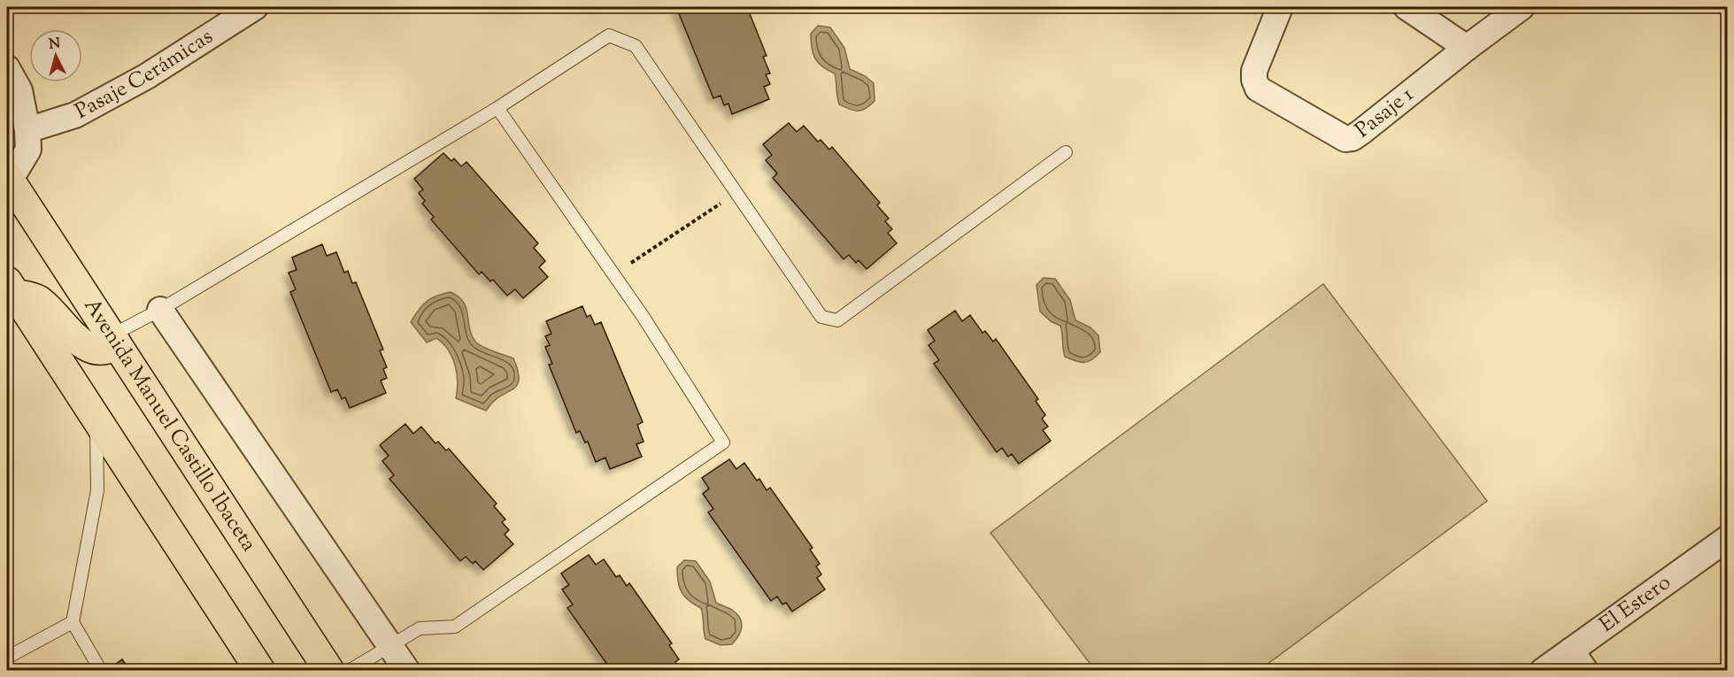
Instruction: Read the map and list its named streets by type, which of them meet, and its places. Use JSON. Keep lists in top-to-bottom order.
{
  "streets": {
    "highway": ["Avenida Manuel Castillo Ibaceta"],
    "street": ["Pasaje Cerámicas", "Pasaje 1", "El Estero"]
  },
  "crossings": [
    ["Pasaje Cerámicas", "Avenida Manuel Castillo Ibaceta"]
  ],
  "north": "top"
}
